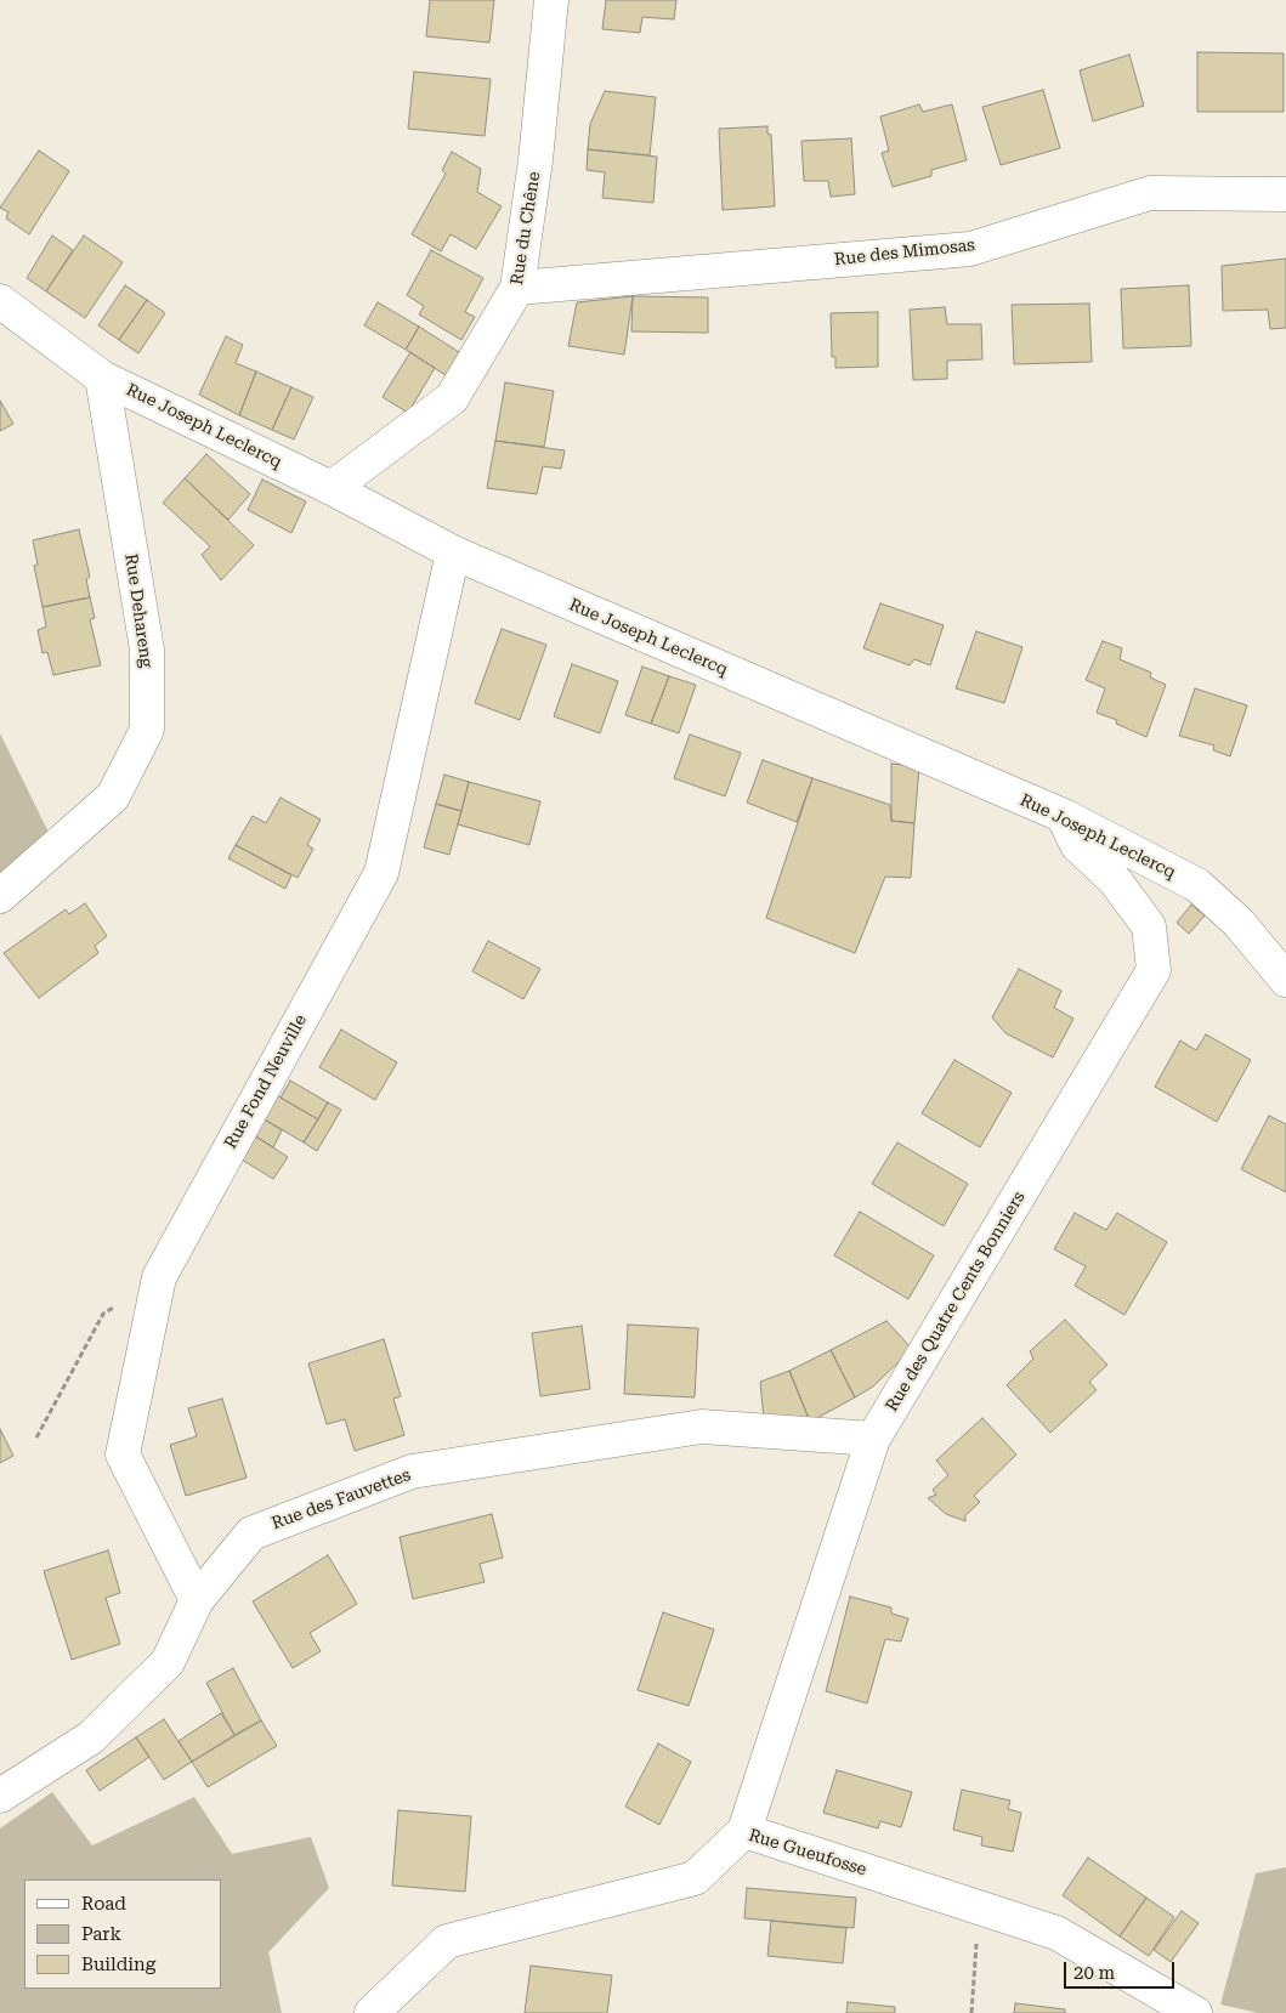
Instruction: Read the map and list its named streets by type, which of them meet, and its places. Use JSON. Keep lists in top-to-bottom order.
{
  "streets": {
    "street": [
      "Rue du Chêne",
      "Rue des Mimosas",
      "Rue Joseph Leclercq",
      "Rue Dehareng",
      "Rue Fond Neuville",
      "Rue des Quatre Cents Bonniers",
      "Rue des Fauvettes",
      "Rue Gueufosse"
    ]
  },
  "crossings": [
    ["Rue du Chêne", "Rue des Mimosas"],
    ["Rue du Chêne", "Rue Joseph Leclercq"],
    ["Rue Joseph Leclercq", "Rue Dehareng"],
    ["Rue Joseph Leclercq", "Rue Fond Neuville"],
    ["Rue Joseph Leclercq", "Rue des Quatre Cents Bonniers"],
    ["Rue Fond Neuville", "Rue des Fauvettes"],
    ["Rue des Quatre Cents Bonniers", "Rue des Fauvettes"],
    ["Rue des Quatre Cents Bonniers", "Rue Gueufosse"]
  ],
  "legend": ["Road", "Park", "Building"],
  "scale_bar": "20 m"
}
